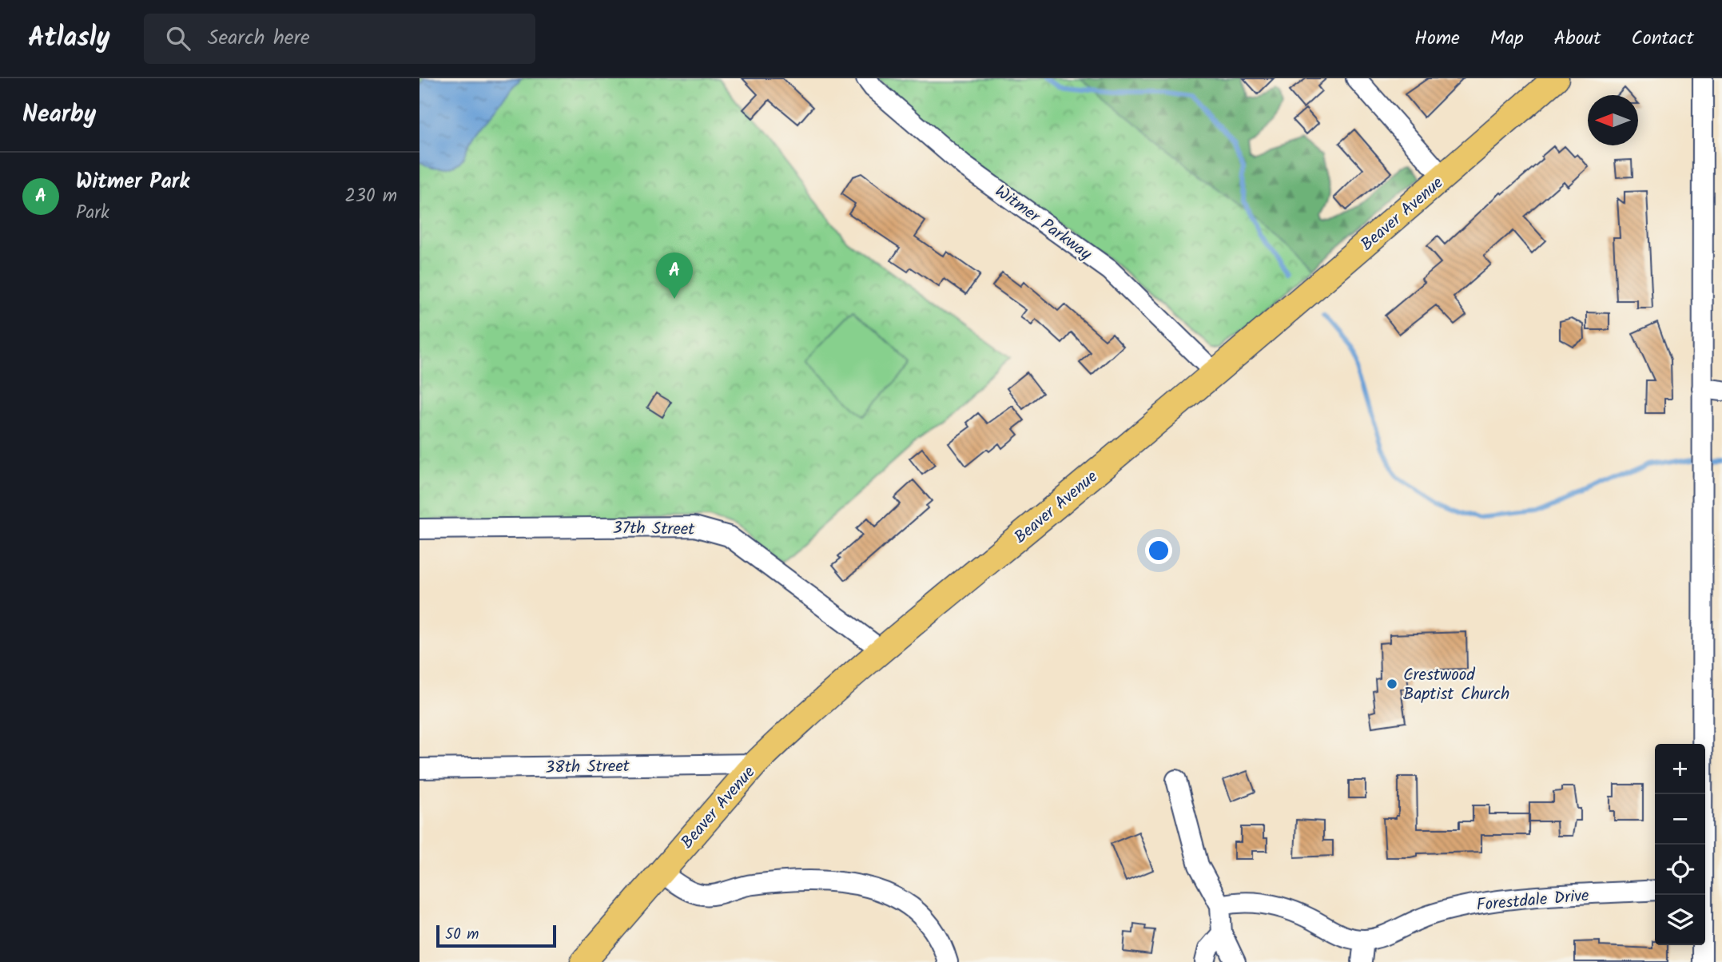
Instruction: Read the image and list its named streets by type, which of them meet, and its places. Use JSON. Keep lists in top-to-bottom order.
{
  "streets": {
    "main road": ["Beaver Avenue"],
    "street": [
      "Witmer Parkway",
      "37th Street",
      "38th Street",
      "Forestdale Drive"
    ]
  },
  "crossings": [
    ["Beaver Avenue", "Witmer Parkway"],
    ["Beaver Avenue", "37th Street"],
    ["Beaver Avenue", "38th Street"]
  ],
  "places": ["Crestwood Baptist Church"],
  "scale_bar": "50 m",
  "north": "left",
  "page": {
    "header": "Atlasly",
    "search": "Search here",
    "nav": [
      "Home",
      "Map",
      "About",
      "Contact"
    ],
    "heading": "Nearby",
    "list": [
      {
        "mark": "A",
        "name": "Witmer Park",
        "note": "Park",
        "value": "230 m"
      }
    ],
    "pins": "A",
    "map_buttons": ["+", "−"],
    "scale": "50 m"
  }
}
